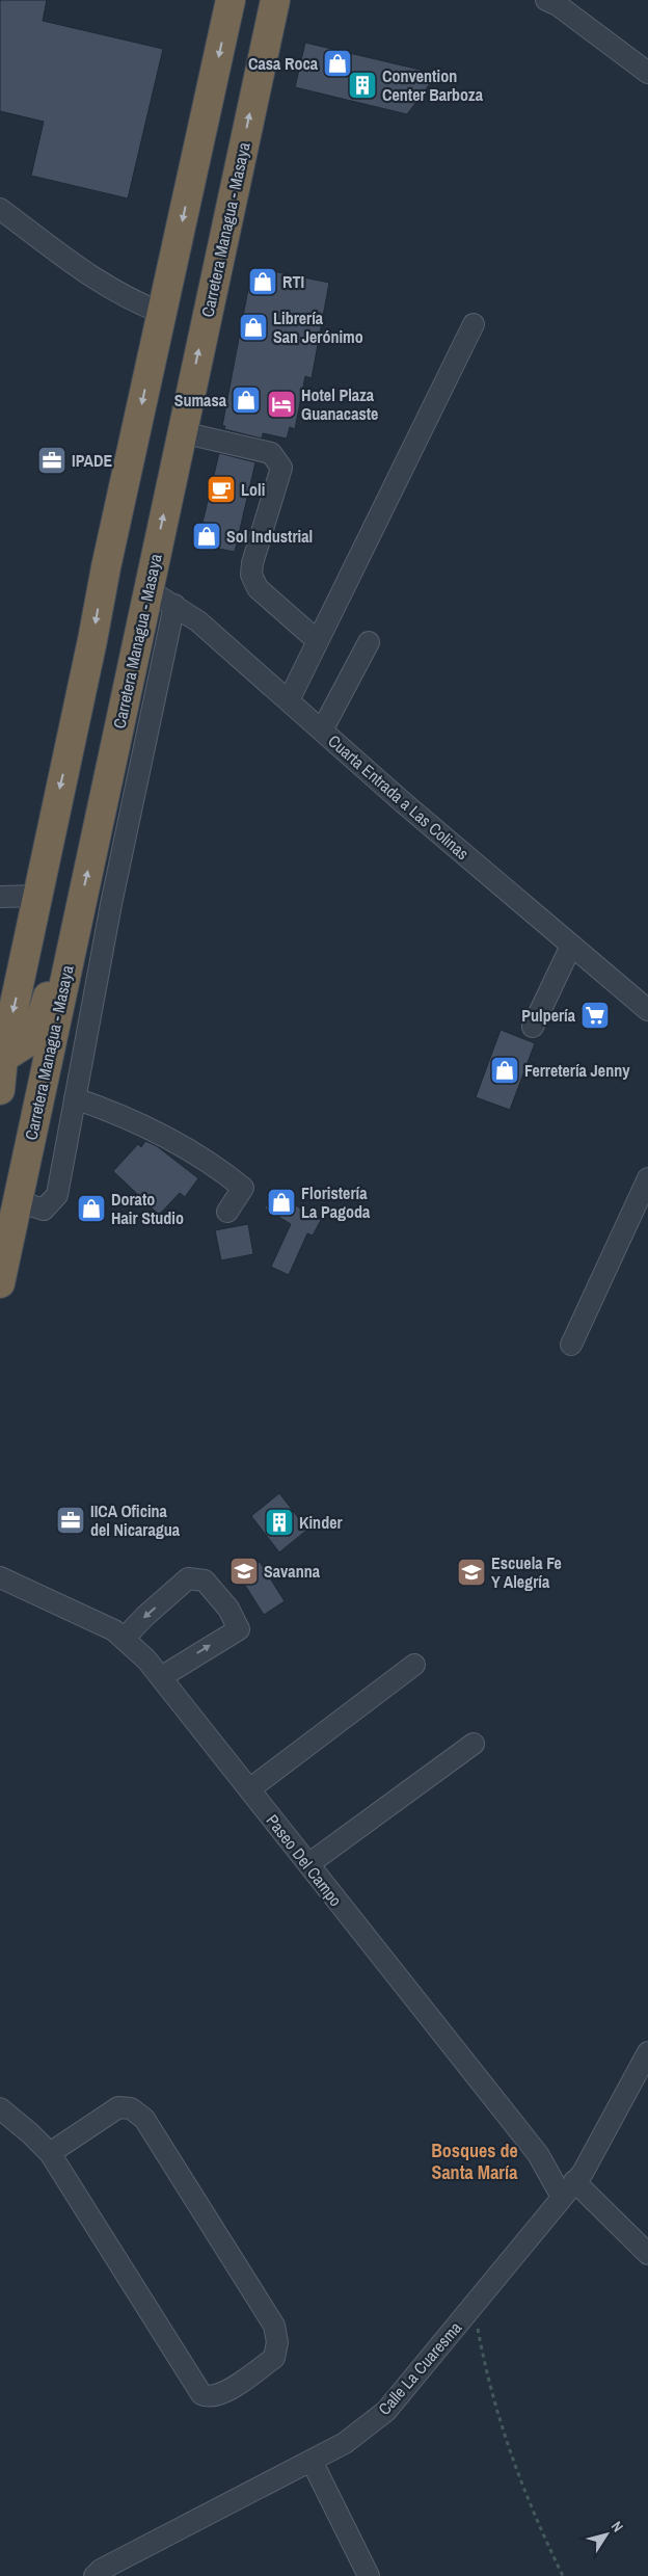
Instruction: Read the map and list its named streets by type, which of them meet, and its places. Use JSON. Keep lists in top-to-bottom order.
{
  "streets": {
    "highway": ["Carretera Managua - Masaya"],
    "street": ["Cuarta Entrada a Las Colinas", "Paseo Del Campo", "Calle La Cuaresma"]
  },
  "crossings": [
    ["Carretera Managua - Masaya", "Cuarta Entrada a Las Colinas"],
    ["Paseo Del Campo", "Calle La Cuaresma"]
  ],
  "districts": ["Bosques de Santa María"],
  "places": {
    "shop": [
      "Casa Roca",
      "RTI",
      "Librería San Jerónimo",
      "Sumasa",
      "Sol Industrial",
      "Ferretería Jenny",
      "Floristería La Pagoda",
      "Dorato Hair Studio"
    ],
    "building": ["Convention Center Barboza", "Kinder"],
    "hotel": ["Hotel Plaza Guanacaste"],
    "office": ["IPADE", "IICA Oficina del Nicaragua"],
    "cafe": ["Loli"],
    "supermarket": ["Pulpería"],
    "school or university": ["Savanna", "Escuela Fe Y Alegría"]
  },
  "north": "top right"
}
